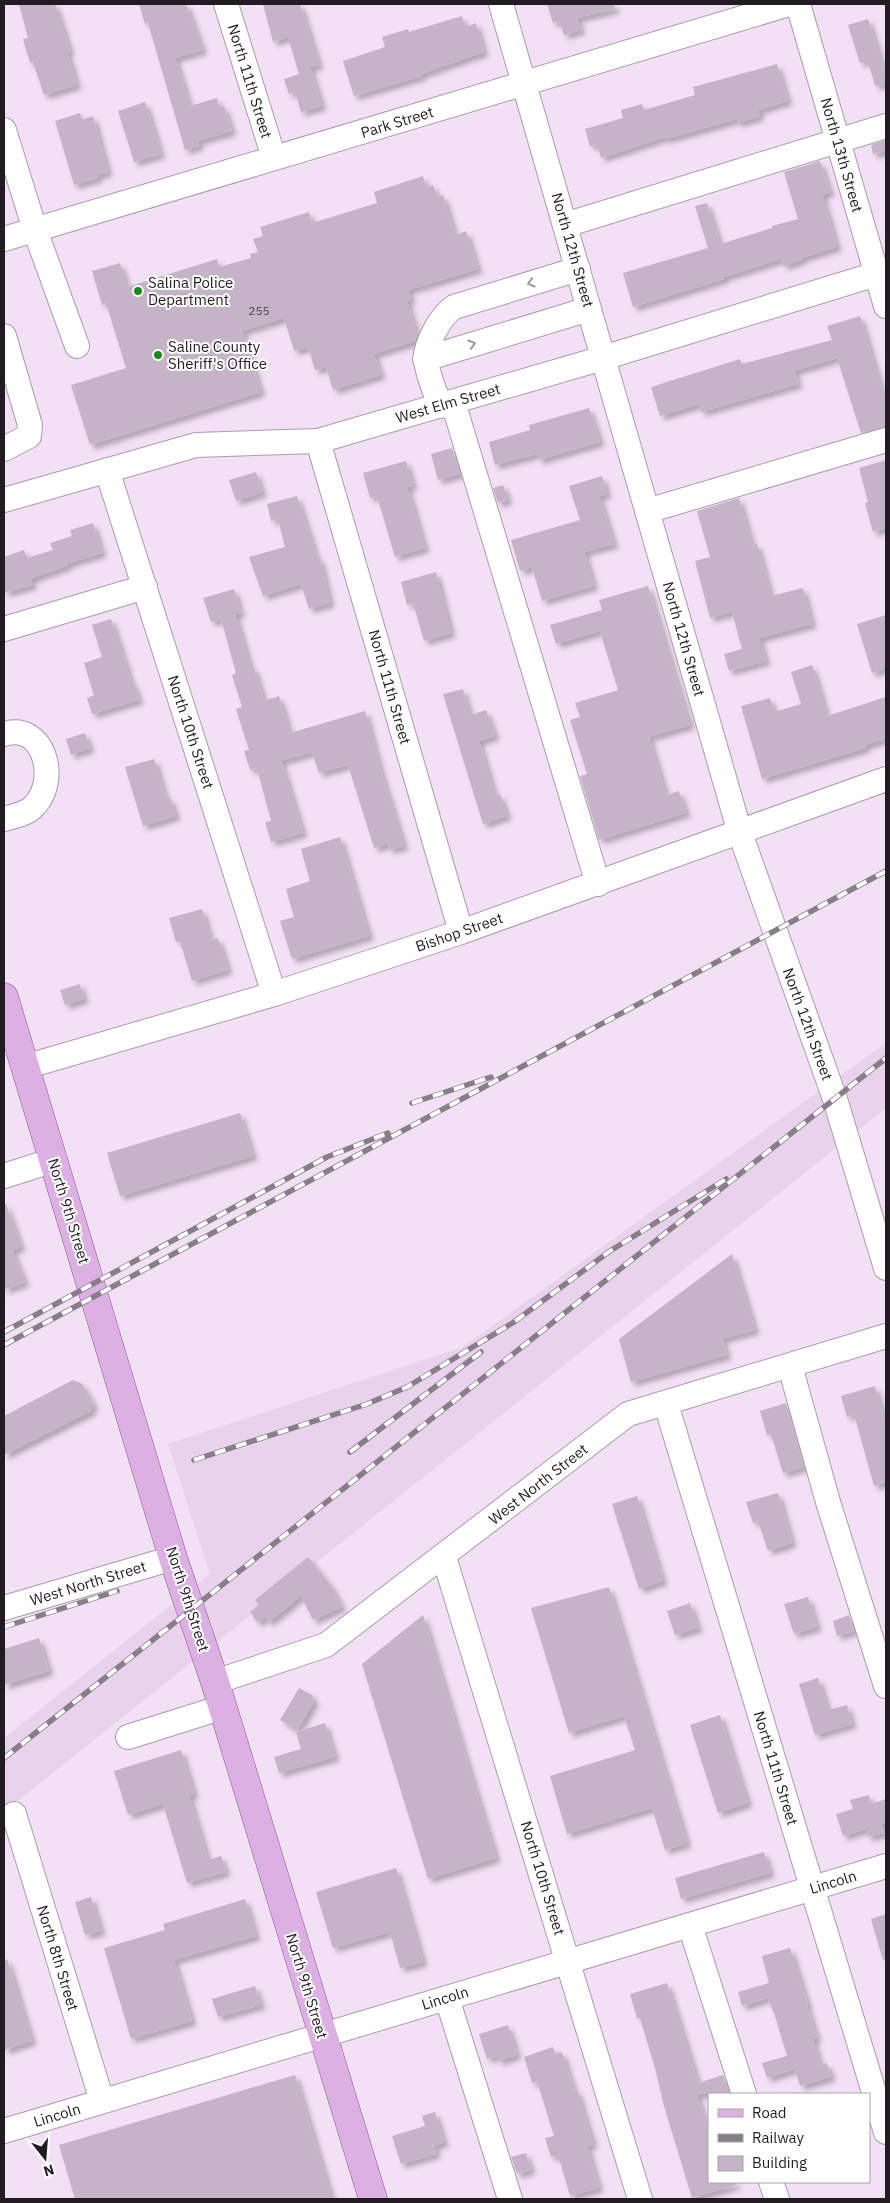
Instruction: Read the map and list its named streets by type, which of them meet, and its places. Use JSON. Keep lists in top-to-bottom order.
{
  "streets": {
    "main road": ["North 9th Street"],
    "street": [
      "North 11th Street",
      "Park Street",
      "North 13th Street",
      "North 12th Street",
      "West Elm Street",
      "North 10th Street",
      "Bishop Street",
      "West North Street",
      "Lincoln",
      "North 8th Street"
    ]
  },
  "crossings": [
    ["North 11th Street", "Park Street"],
    ["North 11th Street", "West Elm Street"],
    ["North 11th Street", "Bishop Street"],
    ["North 11th Street", "West North Street"],
    ["North 11th Street", "Lincoln"],
    ["Park Street", "North 12th Street"],
    ["North 13th Street", "West Elm Street"],
    ["North 12th Street", "West Elm Street"],
    ["North 12th Street", "Bishop Street"],
    ["West Elm Street", "North 10th Street"],
    ["North 10th Street", "Bishop Street"],
    ["North 10th Street", "West North Street"],
    ["North 10th Street", "Lincoln"],
    ["Bishop Street", "North 9th Street"],
    ["North 9th Street", "West North Street"],
    ["North 9th Street", "Lincoln"],
    ["Lincoln", "North 8th Street"]
  ],
  "places": ["Salina Police Department", "Saline County Sheriff's Office"],
  "house_numbers": ["255"],
  "legend": ["Road", "Railway", "Building"],
  "north": "bottom"
}
